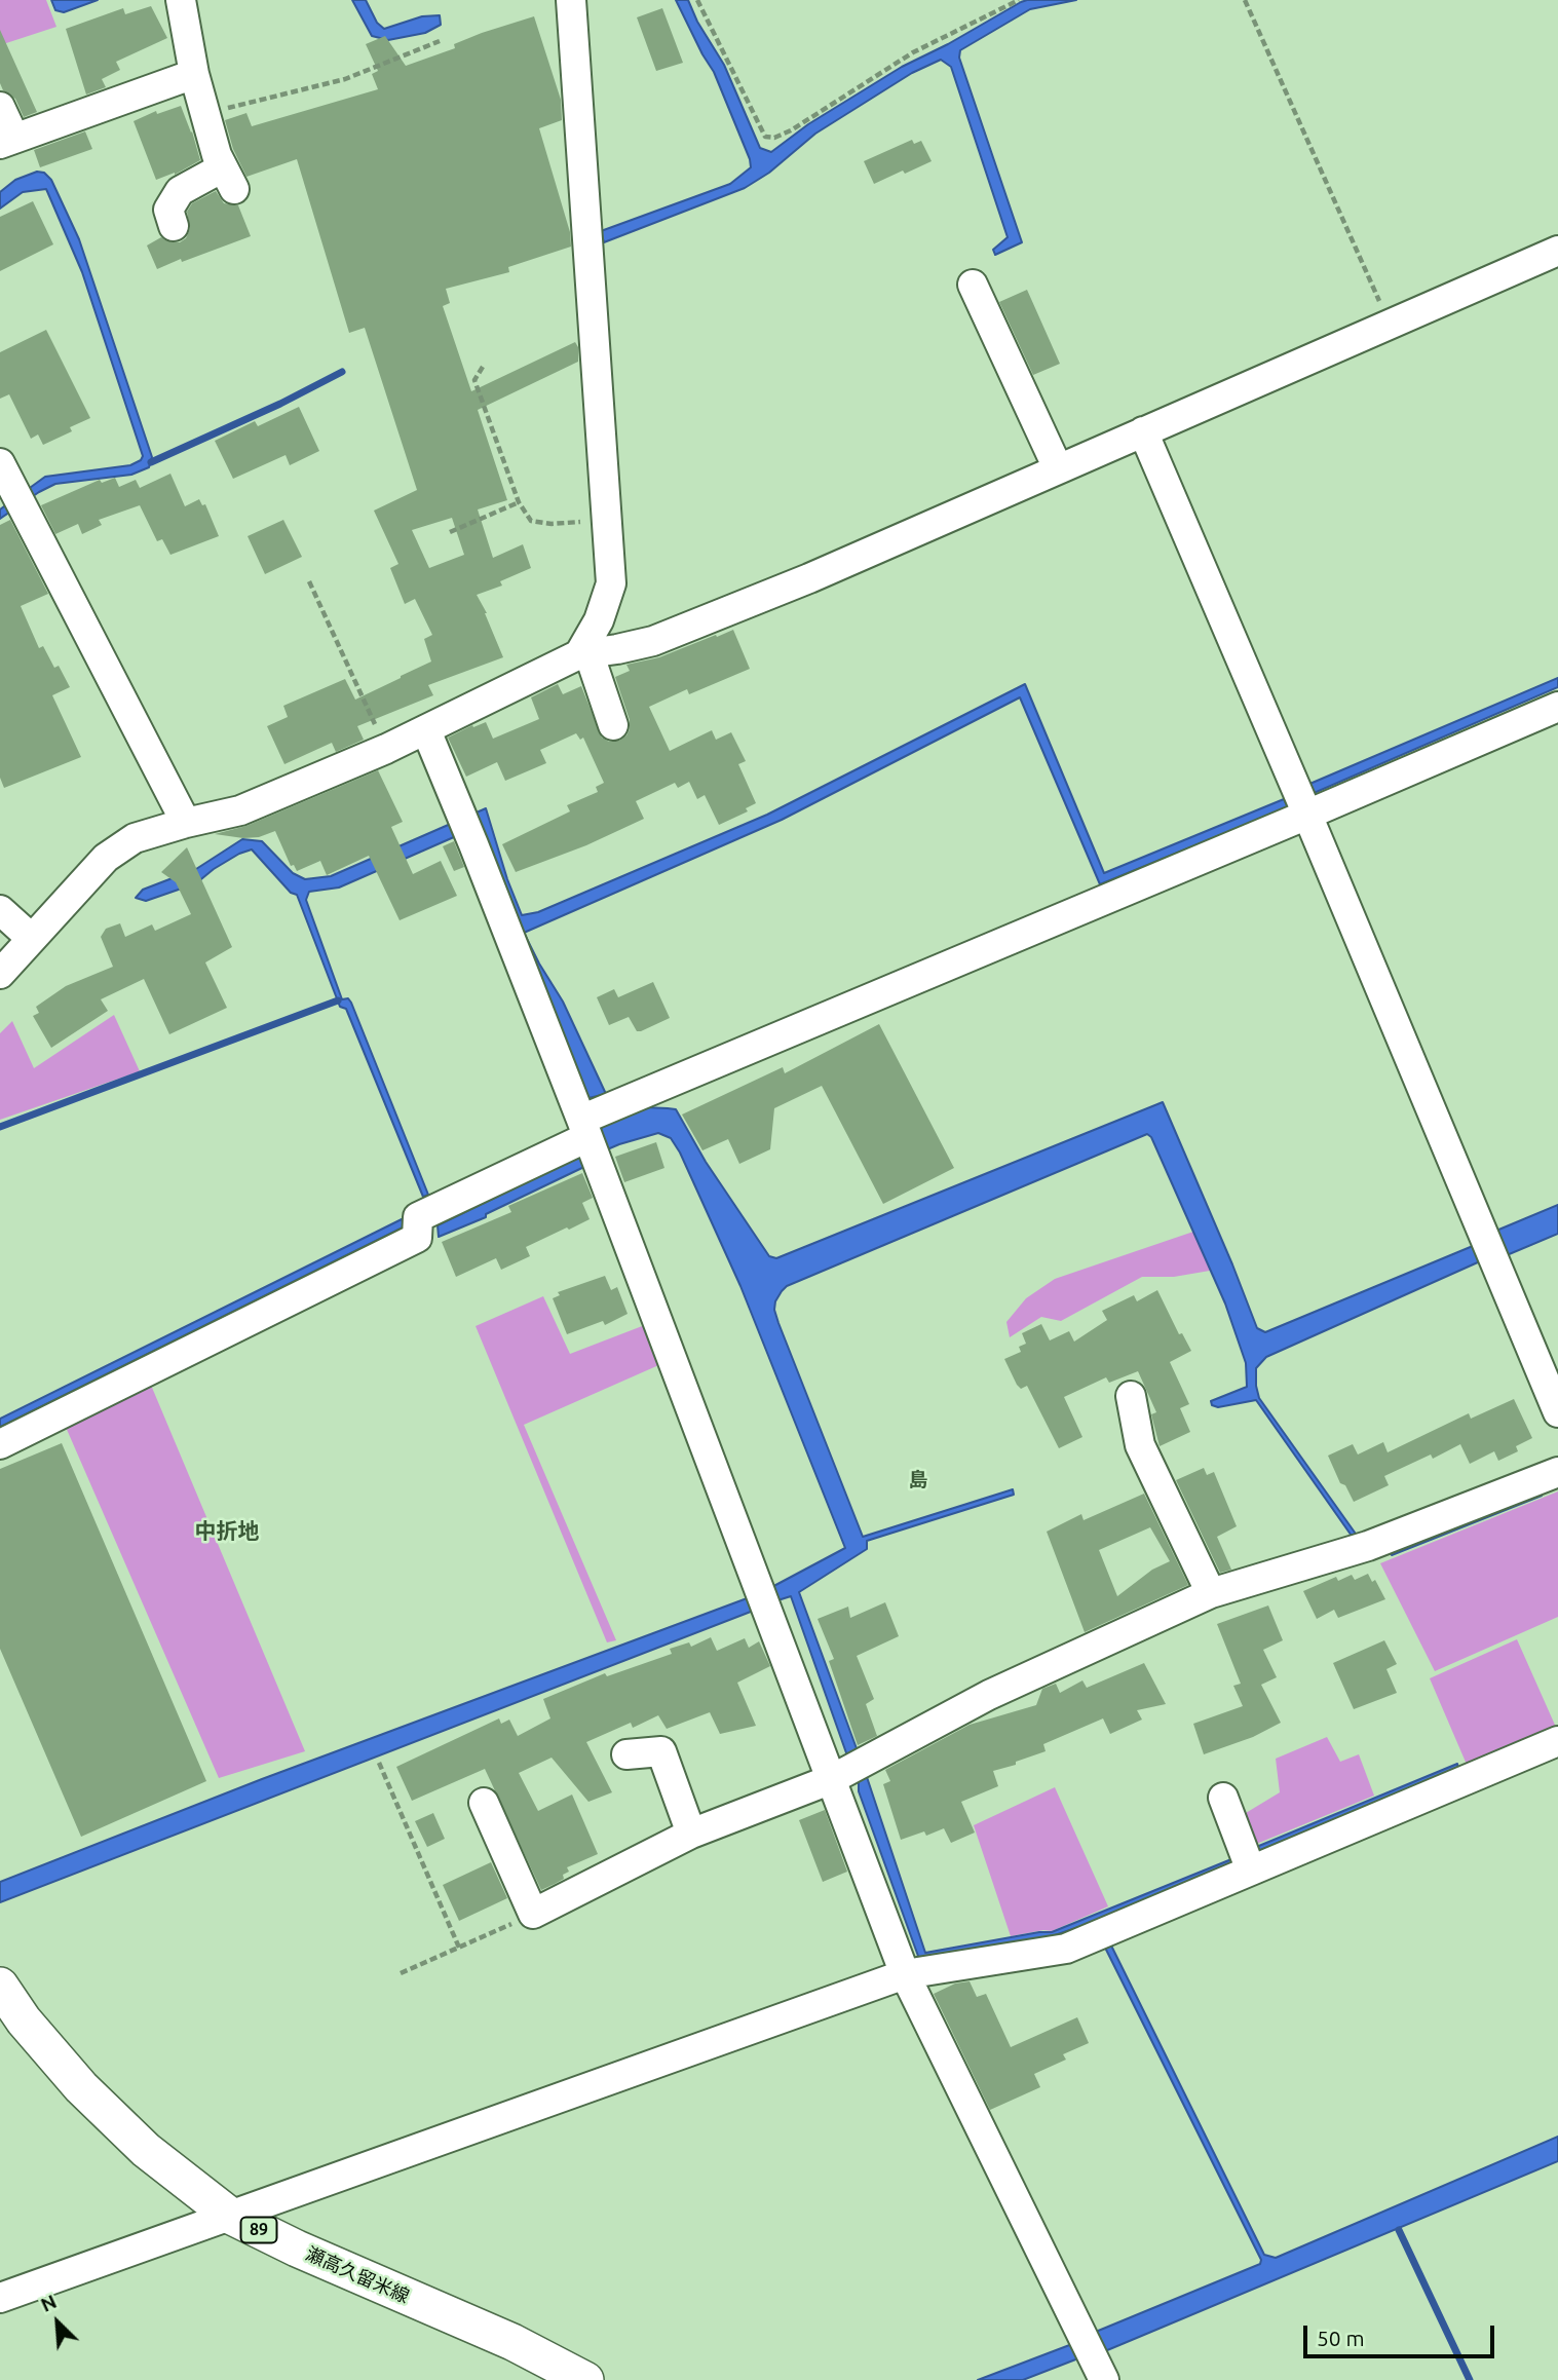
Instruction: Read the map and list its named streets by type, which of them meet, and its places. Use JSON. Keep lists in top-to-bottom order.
{
  "streets": {
    "main road": ["89", "瀬高久留米線"]
  },
  "districts": ["島", "中折地"],
  "scale_bar": "50 m",
  "north": "top left"
}
